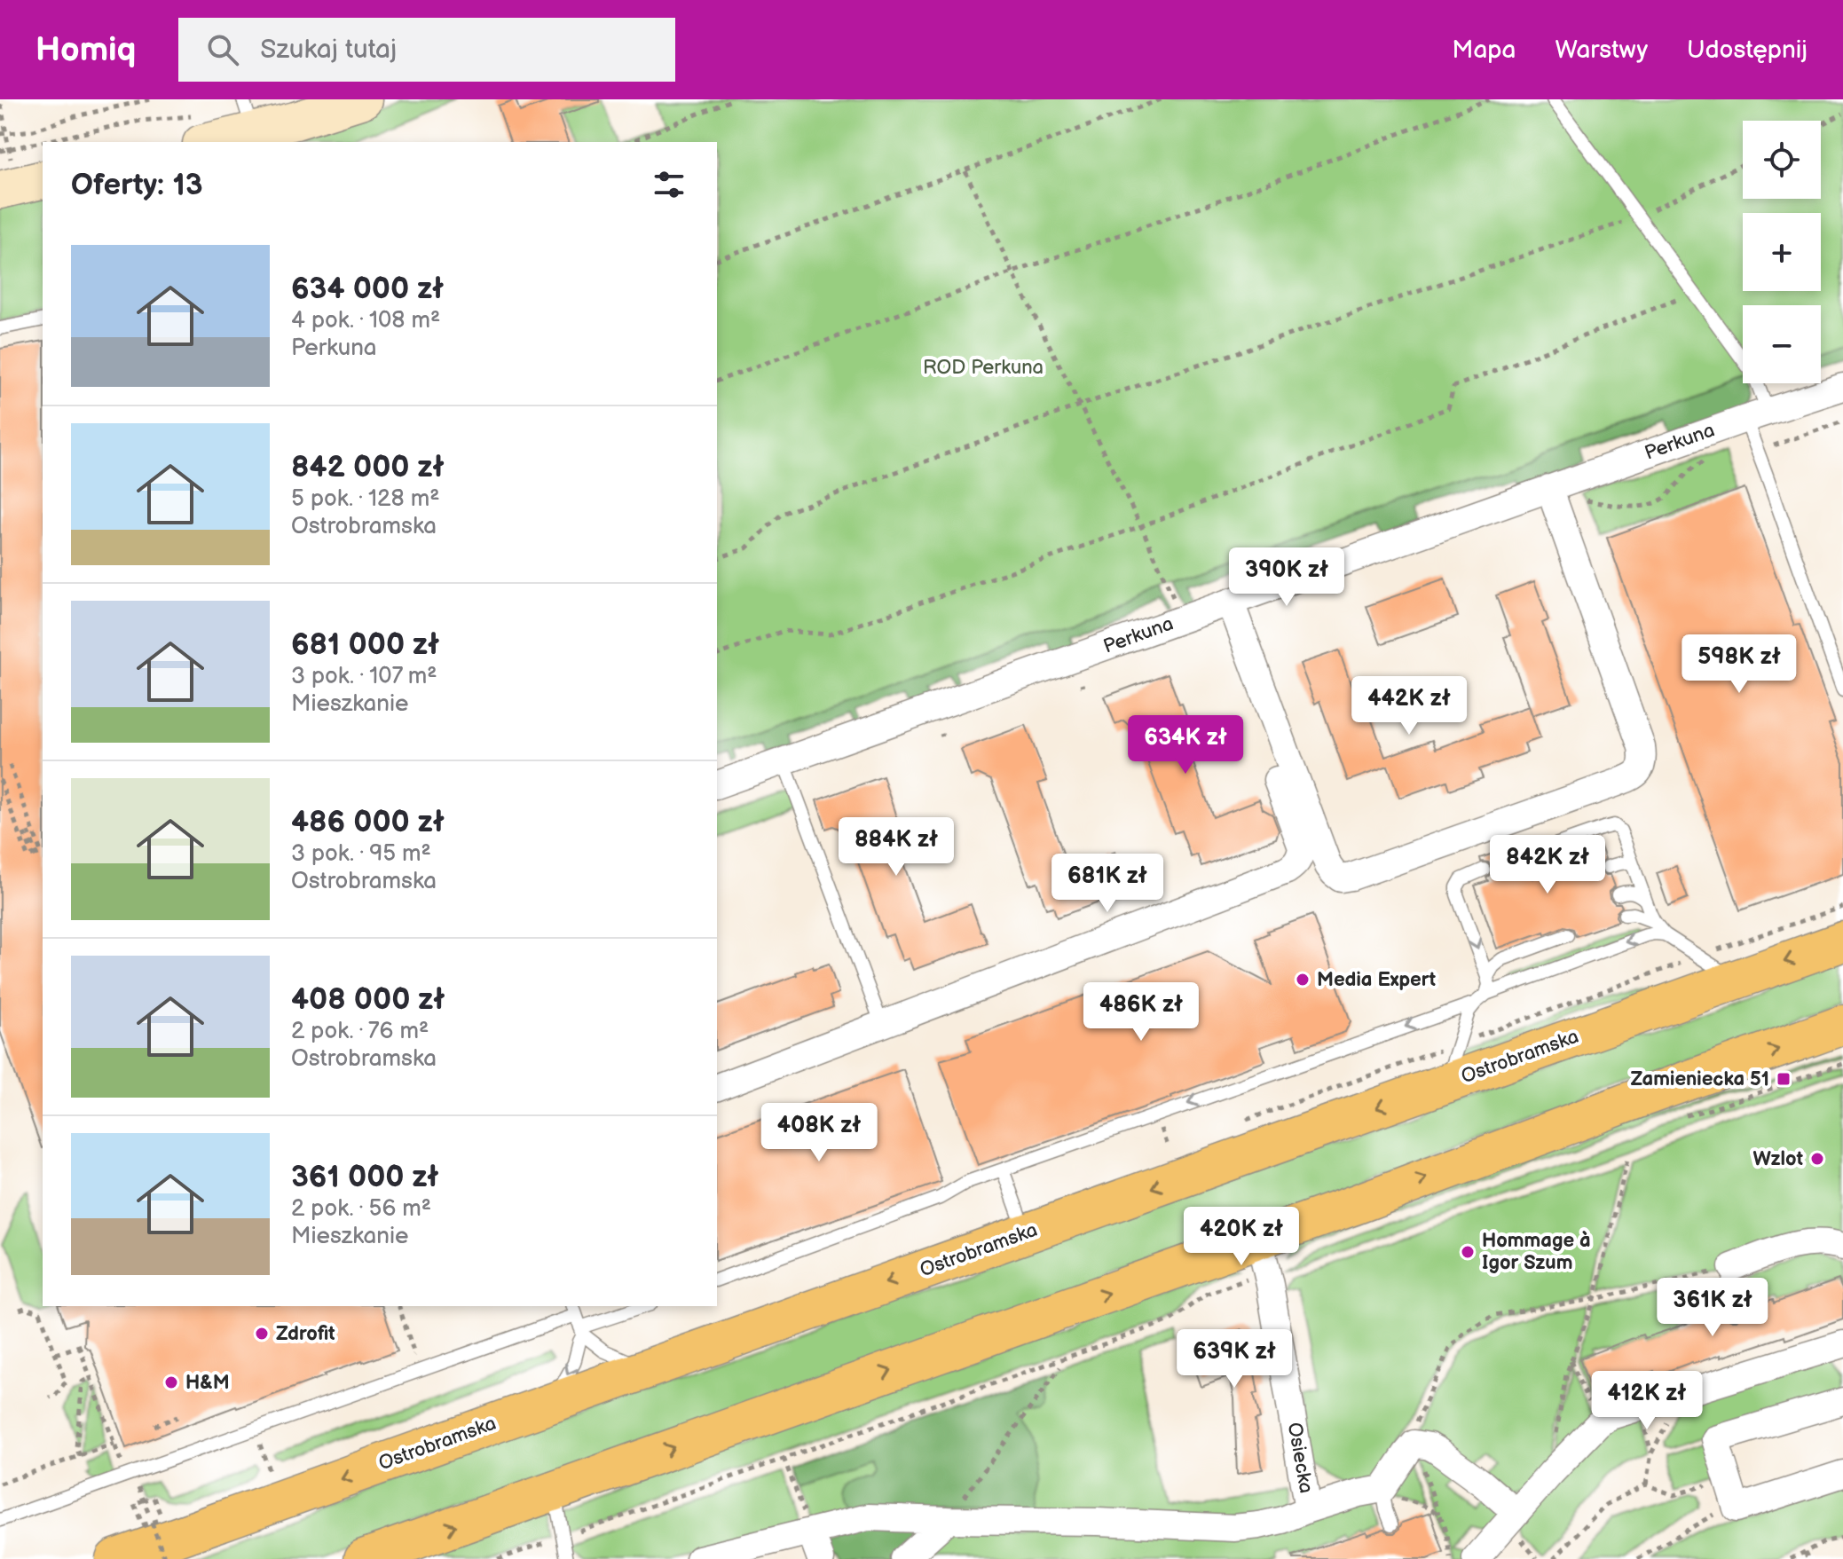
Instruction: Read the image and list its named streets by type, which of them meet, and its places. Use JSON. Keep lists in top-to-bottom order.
{
  "streets": {
    "main road": ["Ostrobramska"],
    "street": ["Perkuna", "Osiecka"]
  },
  "parks": ["ROD Perkuna"],
  "places": {
    "other": [
      "Media Expert",
      "Wzlot",
      "Hommage à Igor Szum",
      "Zdrofit",
      "H&M"
    ],
    "transit": ["Zamieniecka 51"]
  },
  "page": {
    "header": "Homiq",
    "search": "Szukaj tutaj",
    "nav": ["Mapa", "Warstwy", "Udostępnij"],
    "map_buttons": ["+", "−"],
    "heading": "Oferty: 13",
    "list": [
      {
        "name": "634 000 zł",
        "note": "4 pok. · 108 m² · Perkuna"
      },
      {
        "name": "842 000 zł",
        "note": "5 pok. · 128 m² · Ostrobramska"
      },
      {
        "name": "681 000 zł",
        "note": "3 pok. · 107 m² · Mieszkanie"
      },
      {
        "name": "486 000 zł",
        "note": "3 pok. · 95 m² · Ostrobramska"
      },
      {
        "name": "408 000 zł",
        "note": "2 pok. · 76 m² · Ostrobramska"
      },
      {
        "name": "361 000 zł",
        "note": "2 pok. · 56 m² · Mieszkanie"
      }
    ],
    "price": [
      "390K zł",
      "598K zł",
      "442K zł",
      "634K zł",
      "884K zł",
      "842K zł",
      "681K zł",
      "486K zł",
      "408K zł",
      "420K zł",
      "361K zł",
      "639K zł",
      "412K zł"
    ]
  }
}
